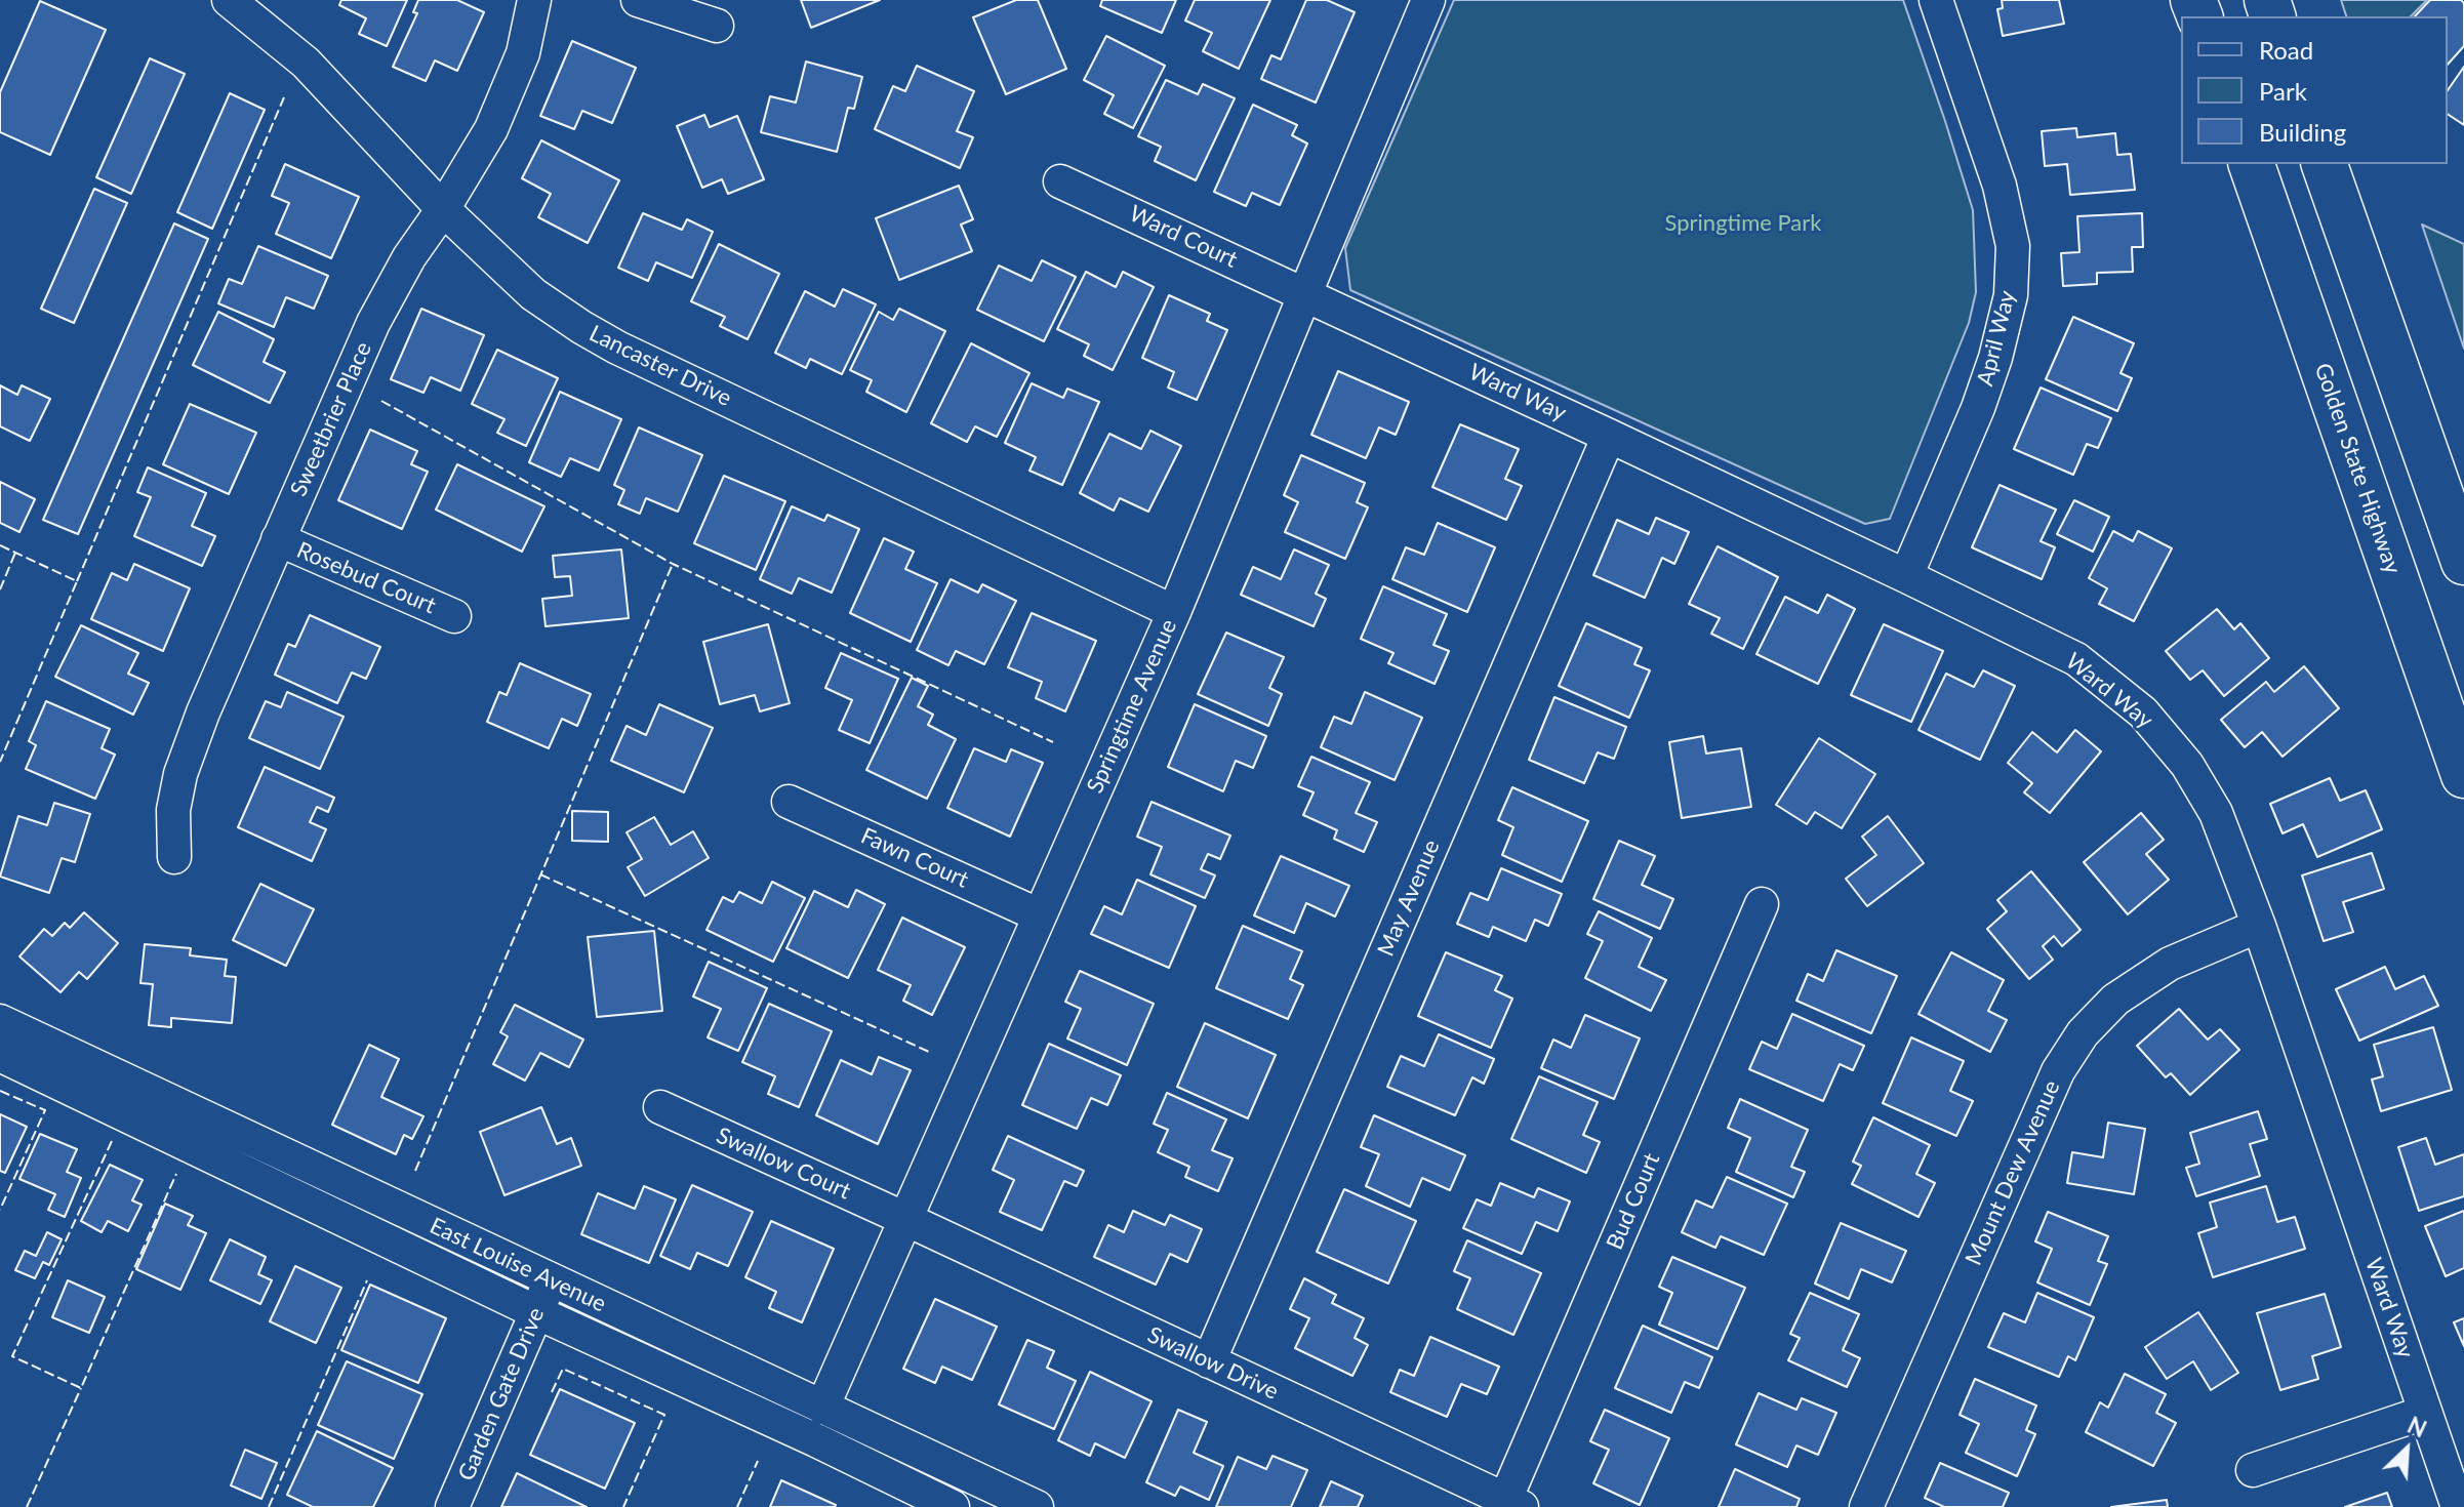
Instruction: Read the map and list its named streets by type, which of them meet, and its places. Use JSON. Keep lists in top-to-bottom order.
{
  "streets": {
    "highway": ["Golden State Highway"],
    "street": [
      "Ward Court",
      "April Way",
      "Lancaster Drive",
      "Ward Way",
      "Sweetbrier Place",
      "Rosebud Court",
      "Springtime Avenue",
      "Fawn Court",
      "May Avenue",
      "Swallow Court",
      "Mount Dew Avenue",
      "Bud Court",
      "East Louise Avenue",
      "Swallow Drive",
      "Garden Gate Drive"
    ]
  },
  "crossings": [
    ["Ward Court", "Ward Way"],
    ["Ward Court", "Springtime Avenue"],
    ["April Way", "Ward Way"],
    ["Lancaster Drive", "Sweetbrier Place"],
    ["Lancaster Drive", "Springtime Avenue"],
    ["Ward Way", "Springtime Avenue"],
    ["Ward Way", "May Avenue"],
    ["Ward Way", "Mount Dew Avenue"],
    ["Sweetbrier Place", "Rosebud Court"],
    ["Springtime Avenue", "Fawn Court"],
    ["Springtime Avenue", "Swallow Court"],
    ["Springtime Avenue", "East Louise Avenue"],
    ["Springtime Avenue", "Swallow Drive"],
    ["May Avenue", "Swallow Drive"],
    ["Swallow Court", "Swallow Drive"],
    ["Bud Court", "Swallow Drive"],
    ["East Louise Avenue", "Garden Gate Drive"]
  ],
  "parks": ["Springtime Park"],
  "legend": ["Road", "Park", "Building"],
  "north": "top right"
}
